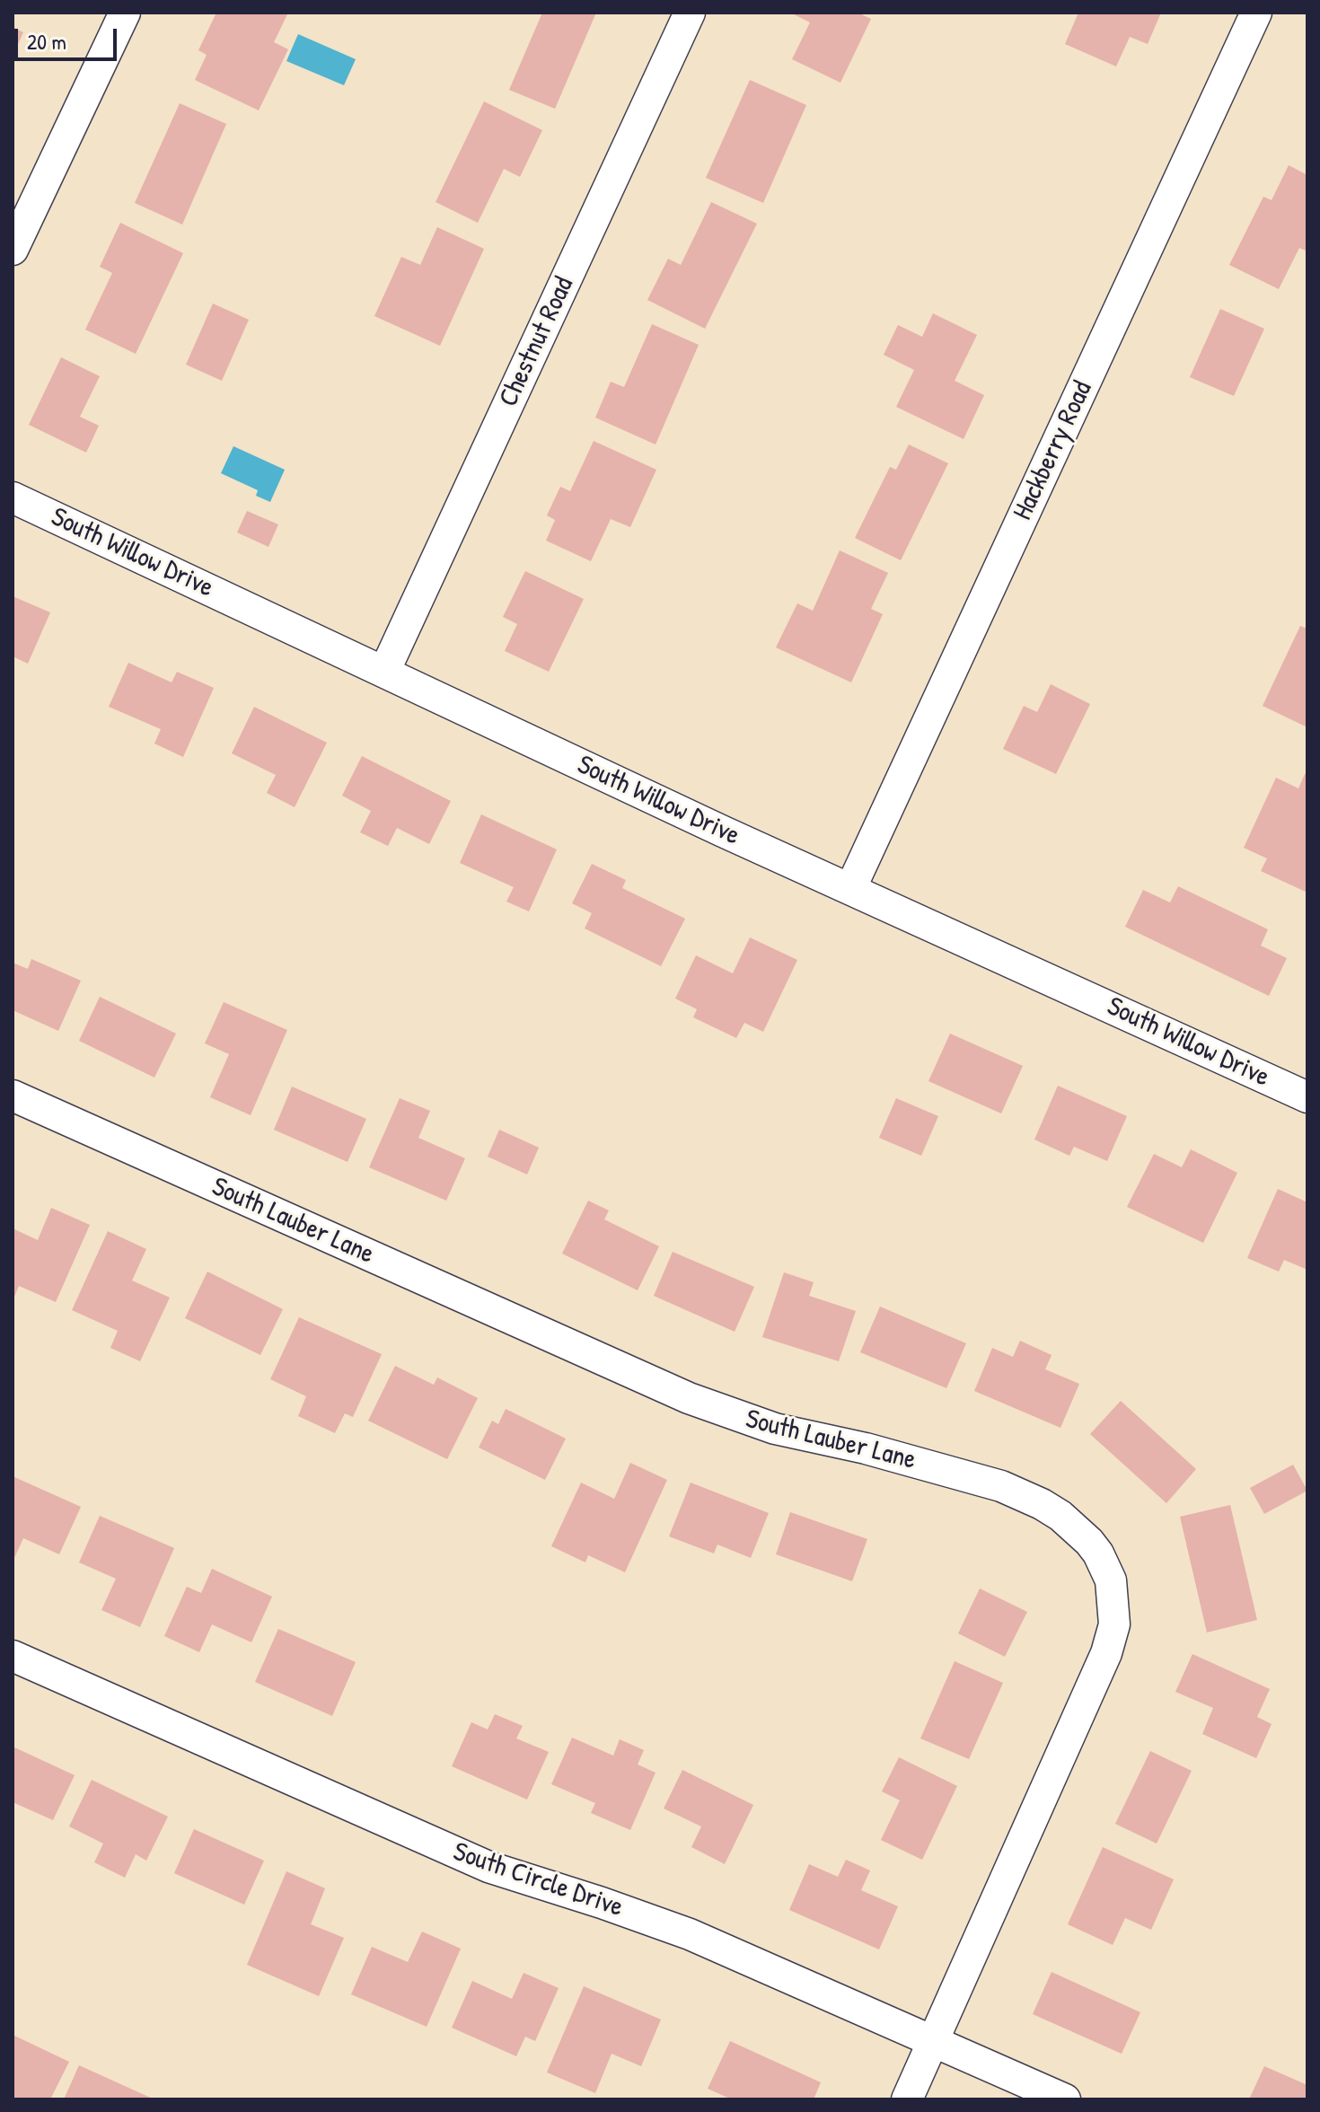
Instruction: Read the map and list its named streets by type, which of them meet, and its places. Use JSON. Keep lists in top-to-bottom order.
{
  "streets": {
    "street": [
      "Chestnut Road",
      "Hackberry Road",
      "South Willow Drive",
      "South Lauber Lane",
      "South Circle Drive"
    ]
  },
  "crossings": [
    ["Chestnut Road", "South Willow Drive"],
    ["Hackberry Road", "South Willow Drive"],
    ["South Lauber Lane", "South Circle Drive"]
  ],
  "scale_bar": "20 m"
}
